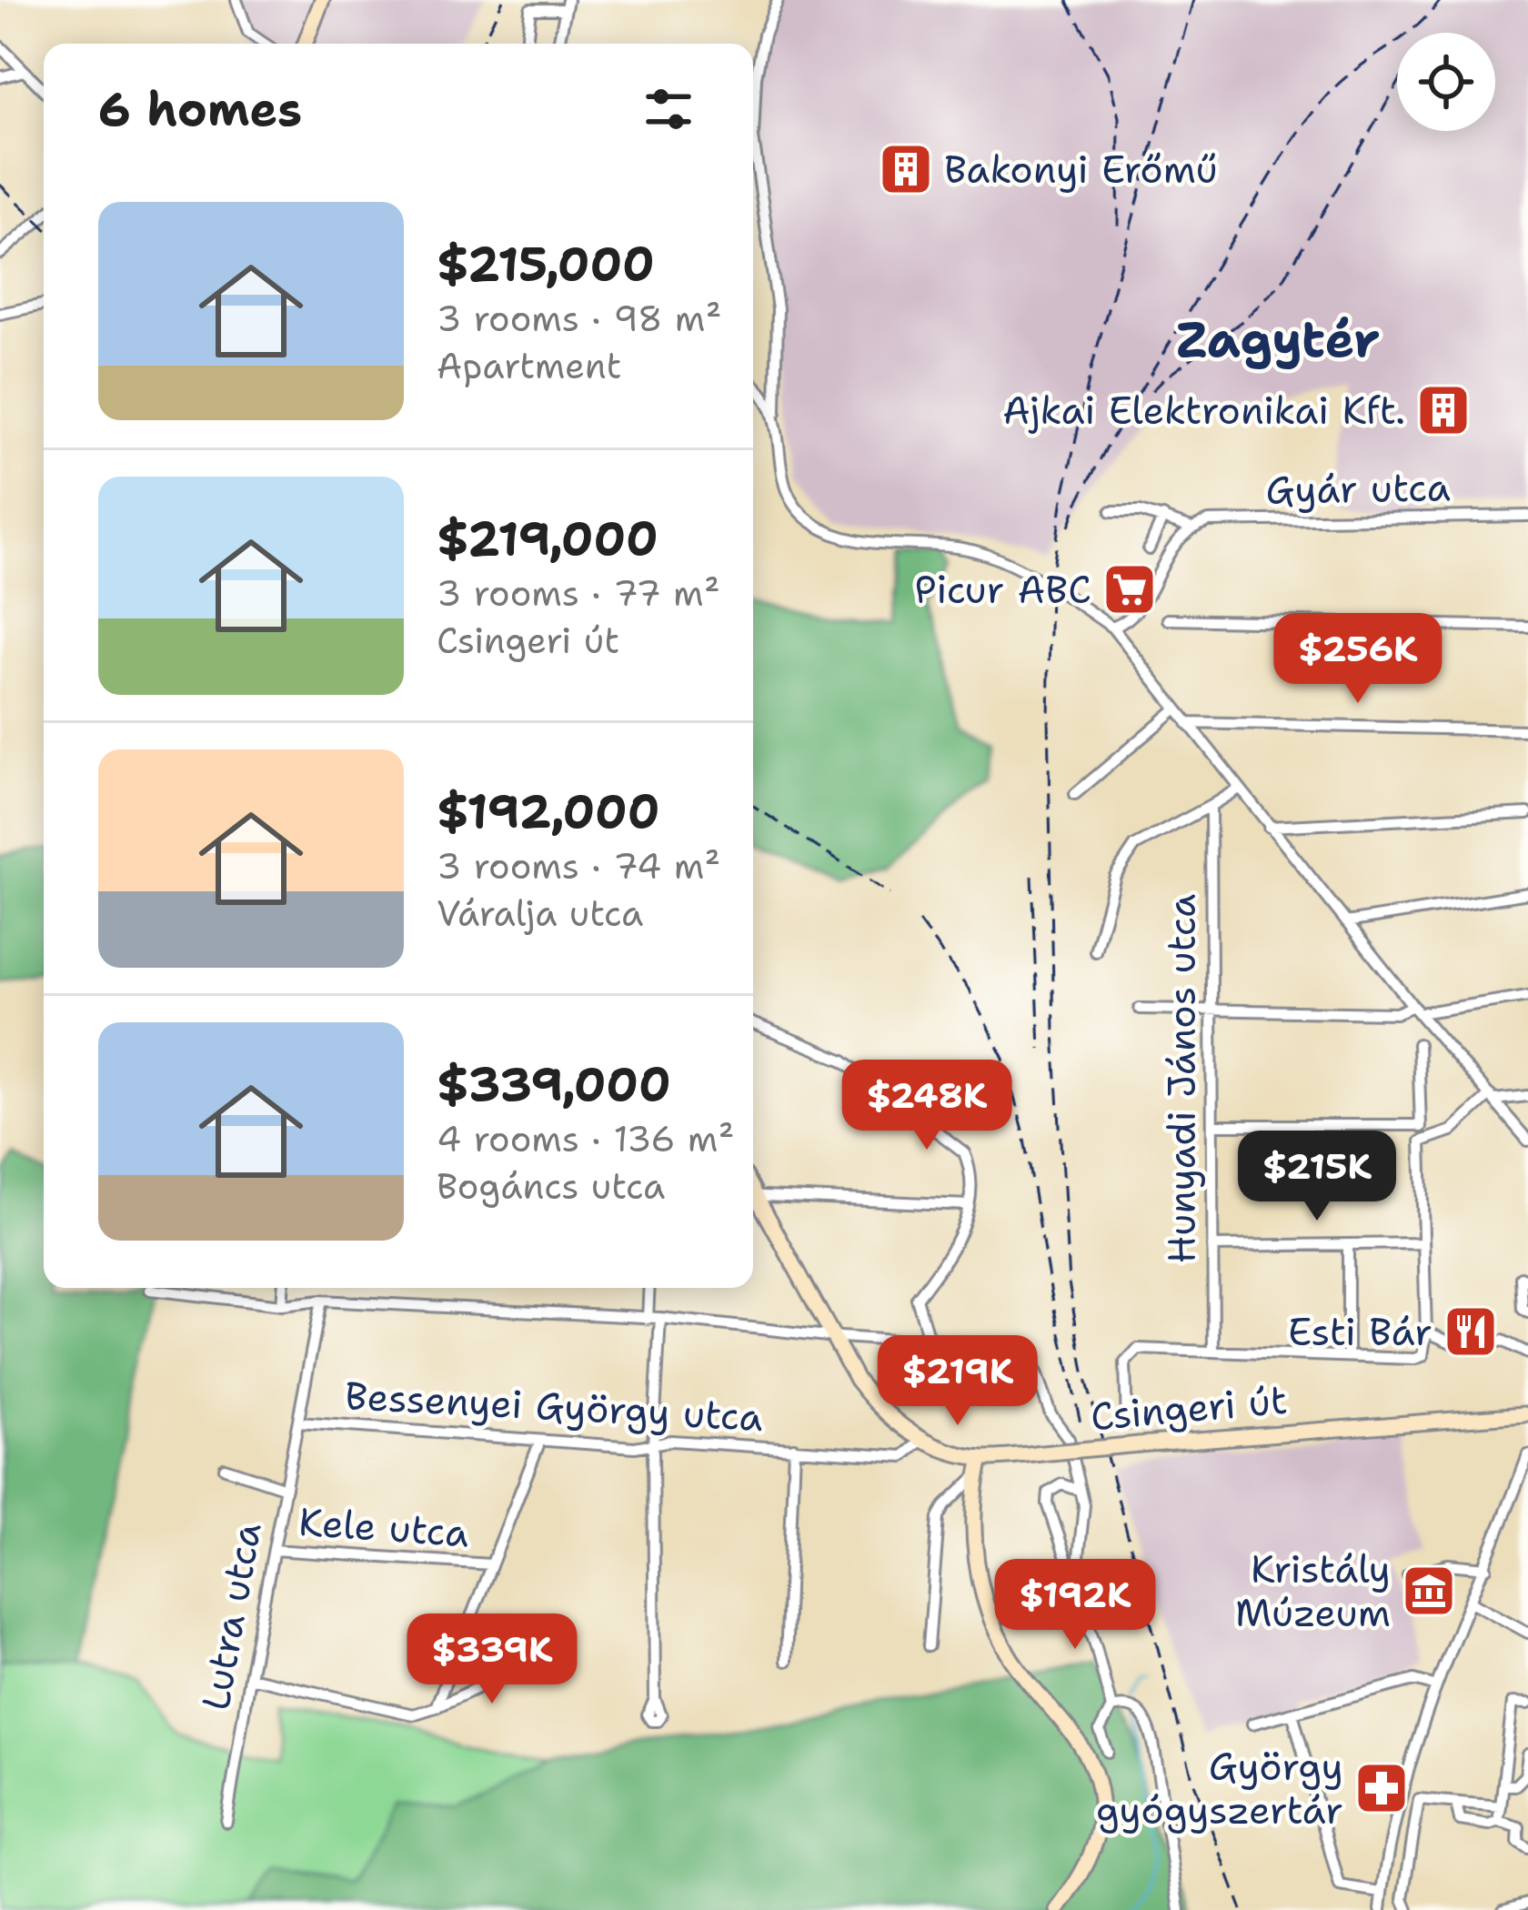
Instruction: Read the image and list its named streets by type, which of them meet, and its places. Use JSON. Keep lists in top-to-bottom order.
{
  "streets": {
    "main road": ["Csingeri út"],
    "street": [
      "Gyár utca",
      "Hunyadi János utca",
      "Bessenyei György utca",
      "Kele utca",
      "Lutra utca"
    ]
  },
  "crossings": [
    ["Bessenyei György utca", "Csingeri út"],
    ["Bessenyei György utca", "Lutra utca"],
    ["Kele utca", "Lutra utca"]
  ],
  "districts": ["Zagytér"],
  "places": {
    "building": ["Bakonyi Erőmű", "Ajkai Elektronikai Kft."],
    "supermarket": ["Picur ABC"],
    "restaurant": ["Esti Bár"],
    "museum": ["Kristály Múzeum"],
    "pharmacy": ["György gyógyszertár"]
  },
  "page": {
    "heading": "6 homes",
    "list": [
      {
        "name": "$215,000",
        "note": "3 rooms · 98 m² · Apartment"
      },
      {
        "name": "$219,000",
        "note": "3 rooms · 77 m² · Csingeri út"
      },
      {
        "name": "$192,000",
        "note": "3 rooms · 74 m² · Váralja utca"
      },
      {
        "name": "$339,000",
        "note": "4 rooms · 136 m² · Bogáncs utca"
      }
    ],
    "price": [
      "$256K",
      "$248K",
      "$215K",
      "$219K",
      "$192K",
      "$339K"
    ]
  }
}
